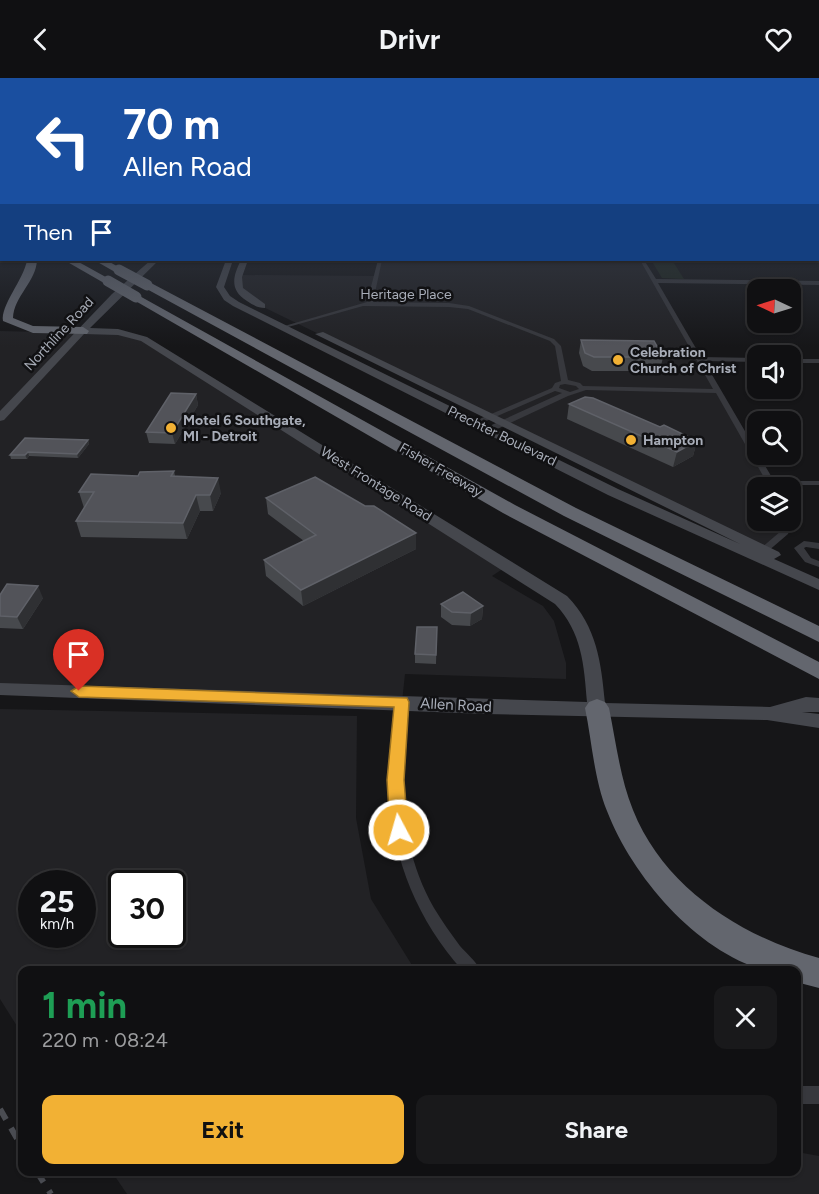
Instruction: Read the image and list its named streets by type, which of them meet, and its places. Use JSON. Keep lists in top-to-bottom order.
{
  "streets": {
    "highway": ["Fisher Freeway"],
    "main road": [
      "Northline Road",
      "Prechter Boulevard",
      "West Frontage Road",
      "Allen Road"
    ],
    "street": ["Heritage Place"]
  },
  "crossings": [
    ["Heritage Place", "Prechter Boulevard"],
    ["Northline Road", "West Frontage Road"],
    ["West Frontage Road", "Allen Road"]
  ],
  "places": ["Celebration Church of Christ", "Motel 6 Southgate, MI - Detroit", "Hampton"],
  "north": "left",
  "page": {
    "header": "Drivr",
    "turn": ["70 m", "Allen Road"],
    "then": "Then",
    "speed": "25 km/h",
    "limit": "30",
    "heading": ["1 min", "220 m · 08:24"],
    "buttons": ["Exit", "Share"]
  }
}
